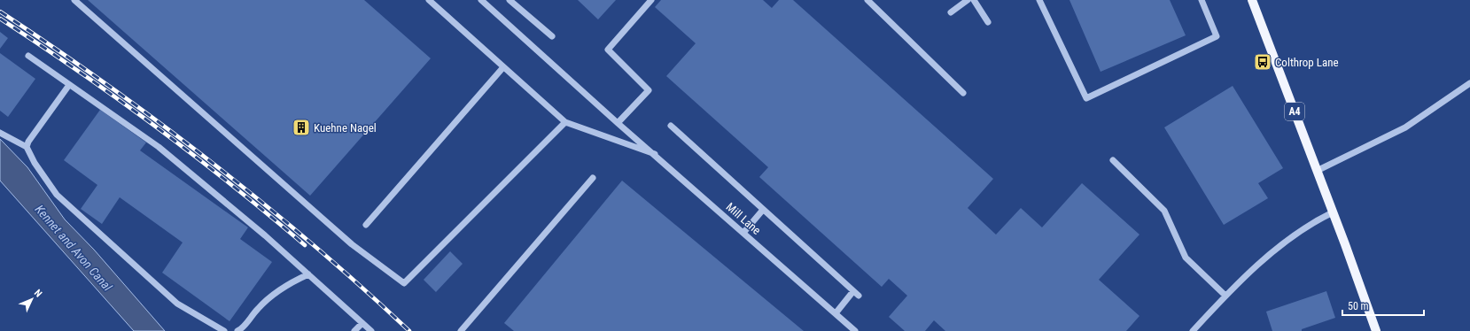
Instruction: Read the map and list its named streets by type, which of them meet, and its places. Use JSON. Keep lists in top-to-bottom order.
{
  "streets": {
    "main road": ["A4"],
    "street": ["Mill Lane"]
  },
  "water": ["Kennet and Avon Canal"],
  "places": {
    "bus stop": ["Colthrop Lane"],
    "building": ["Kuehne Nagel"]
  },
  "scale_bar": "50 m",
  "north": "top right"
}
